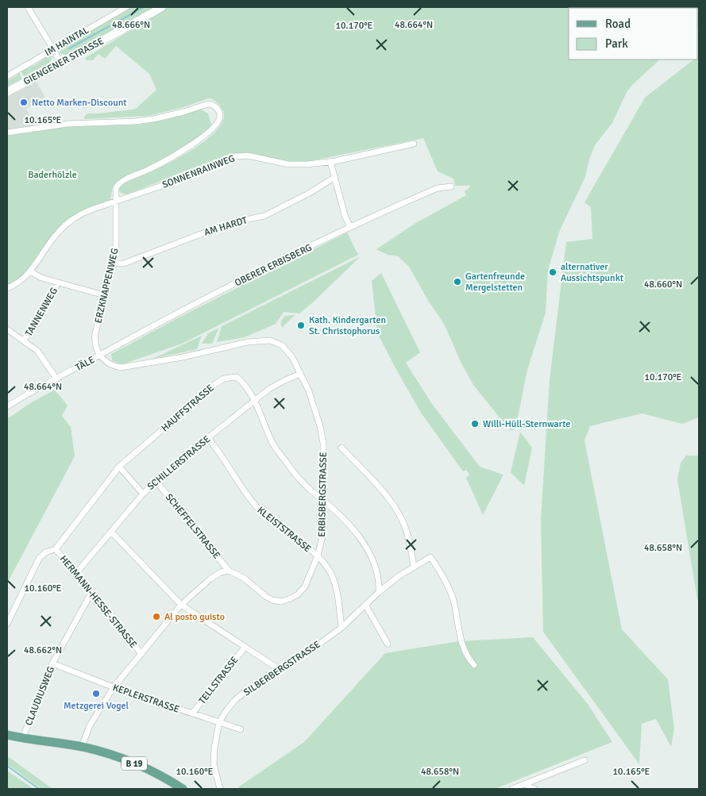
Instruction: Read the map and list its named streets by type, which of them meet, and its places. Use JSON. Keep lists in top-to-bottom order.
{
  "streets": {
    "main road": ["GIENGENER STRASSE", "B 19"],
    "street": [
      "IM HAINTAL",
      "SONNENRAINWEG",
      "AM HARDT",
      "OBERER ERBISBERG",
      "ERZKNAPPENWEG",
      "TANNENWEG",
      "TÄLE",
      "HAUFFSTRASSE",
      "SCHILLERSTRASSE",
      "ERBISBERGSTRASSE",
      "SCHEFFELSTRASSE",
      "KLEISTSTRASSE",
      "HERMANN-HESSE-STRASSE",
      "SILBERBERGSTRASSE",
      "TELLSTRASSE",
      "CLAUDIUSWEG",
      "KEPLERSTRASSE"
    ]
  },
  "crossings": [
    ["SONNENRAINWEG", "ERZKNAPPENWEG"],
    ["AM HARDT", "ERZKNAPPENWEG"],
    ["OBERER ERBISBERG", "ERZKNAPPENWEG"],
    ["OBERER ERBISBERG", "TÄLE"],
    ["OBERER ERBISBERG", "ERBISBERGSTRASSE"],
    ["ERZKNAPPENWEG", "TÄLE"],
    ["ERZKNAPPENWEG", "ERBISBERGSTRASSE"],
    ["TÄLE", "ERBISBERGSTRASSE"],
    ["HAUFFSTRASSE", "SCHILLERSTRASSE"],
    ["HAUFFSTRASSE", "HERMANN-HESSE-STRASSE"],
    ["SCHILLERSTRASSE", "ERBISBERGSTRASSE"],
    ["SCHILLERSTRASSE", "SCHEFFELSTRASSE"],
    ["SCHILLERSTRASSE", "KLEISTSTRASSE"],
    ["SCHILLERSTRASSE", "HERMANN-HESSE-STRASSE"],
    ["ERBISBERGSTRASSE", "SCHEFFELSTRASSE"],
    ["ERBISBERGSTRASSE", "KLEISTSTRASSE"],
    ["KLEISTSTRASSE", "SILBERBERGSTRASSE"],
    ["HERMANN-HESSE-STRASSE", "CLAUDIUSWEG"],
    ["SILBERBERGSTRASSE", "KEPLERSTRASSE"],
    ["TELLSTRASSE", "KEPLERSTRASSE"],
    ["CLAUDIUSWEG", "KEPLERSTRASSE"],
    ["CLAUDIUSWEG", "B 19"]
  ],
  "parks": ["Baderhölzle"],
  "places": [
    "Netto Marken-Discount",
    "alternativer Aussichtspunkt",
    "Gartenfreunde Mergelstetten",
    "Kath. Kindergarten St. Christophorus",
    "Willi-Hüll-Sternwarte",
    "Al posto guisto",
    "Metzgerei Vogel"
  ],
  "legend": ["Road", "Park"],
  "coordinates": [
    "48.666°N",
    "48.664°N",
    "10.170°E",
    "10.165°E",
    "48.660°N",
    "48.658°N",
    "10.160°E",
    "48.662°N"
  ]
}
